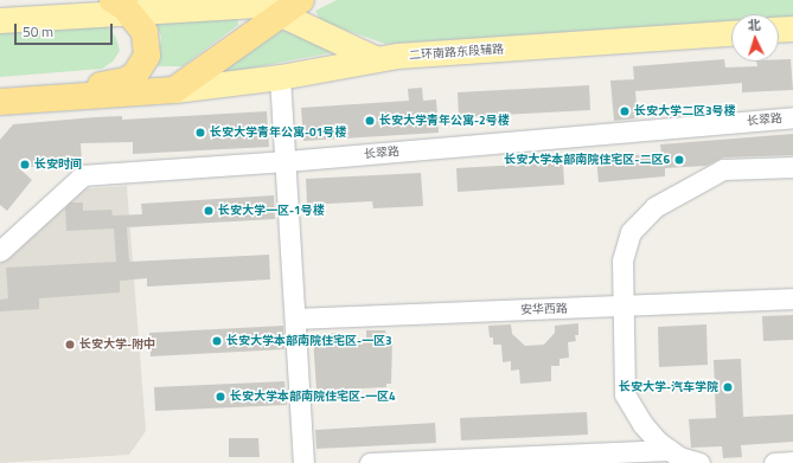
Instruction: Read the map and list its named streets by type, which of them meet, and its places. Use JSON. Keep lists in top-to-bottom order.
{
  "streets": {
    "main road": ["二环南路东段辅路"],
    "lane": ["长翠路", "安华西路"]
  },
  "places": [
    "长安大学二区3号楼",
    "长安大学青年公寓-2号楼",
    "长安大学青年公寓-01号楼",
    "长安大学本部南院住宅区-二区6",
    "长安时间",
    "长安大学一区-1号楼",
    "长安大学本部南院住宅区-一区3",
    "长安大学-附中",
    "长安大学-汽车学院",
    "长安大学本部南院住宅区-一区4"
  ],
  "scale_bar": "50 m",
  "north": "top"
}
